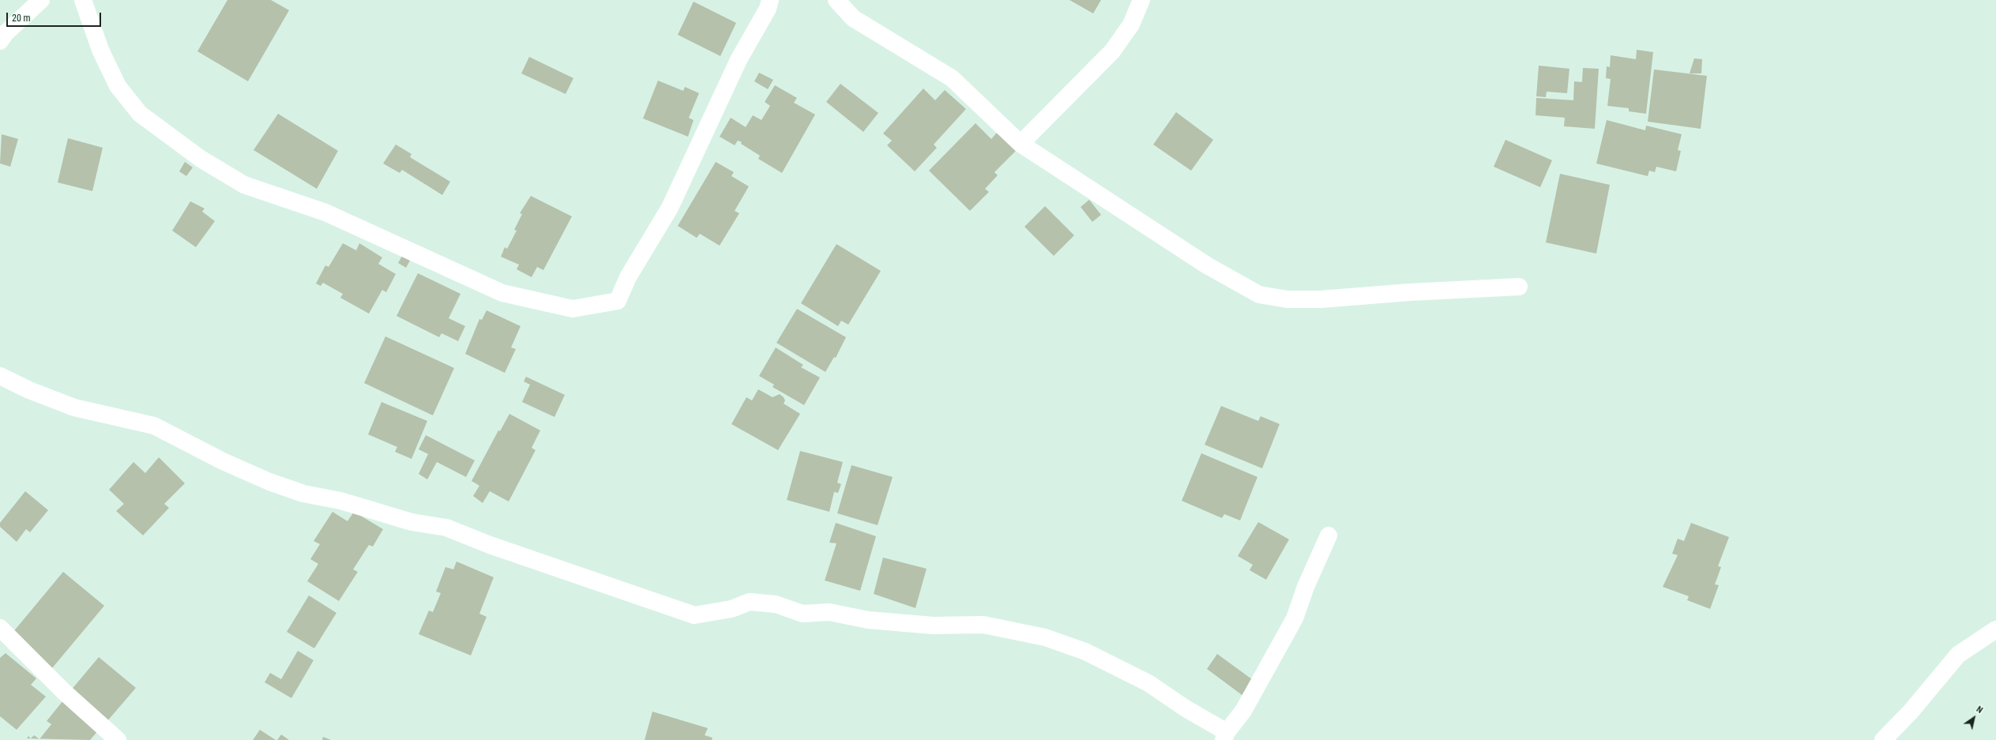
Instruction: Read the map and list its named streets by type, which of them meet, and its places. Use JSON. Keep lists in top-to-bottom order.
{
  "scale_bar": "20 m",
  "north": "top right"
}
